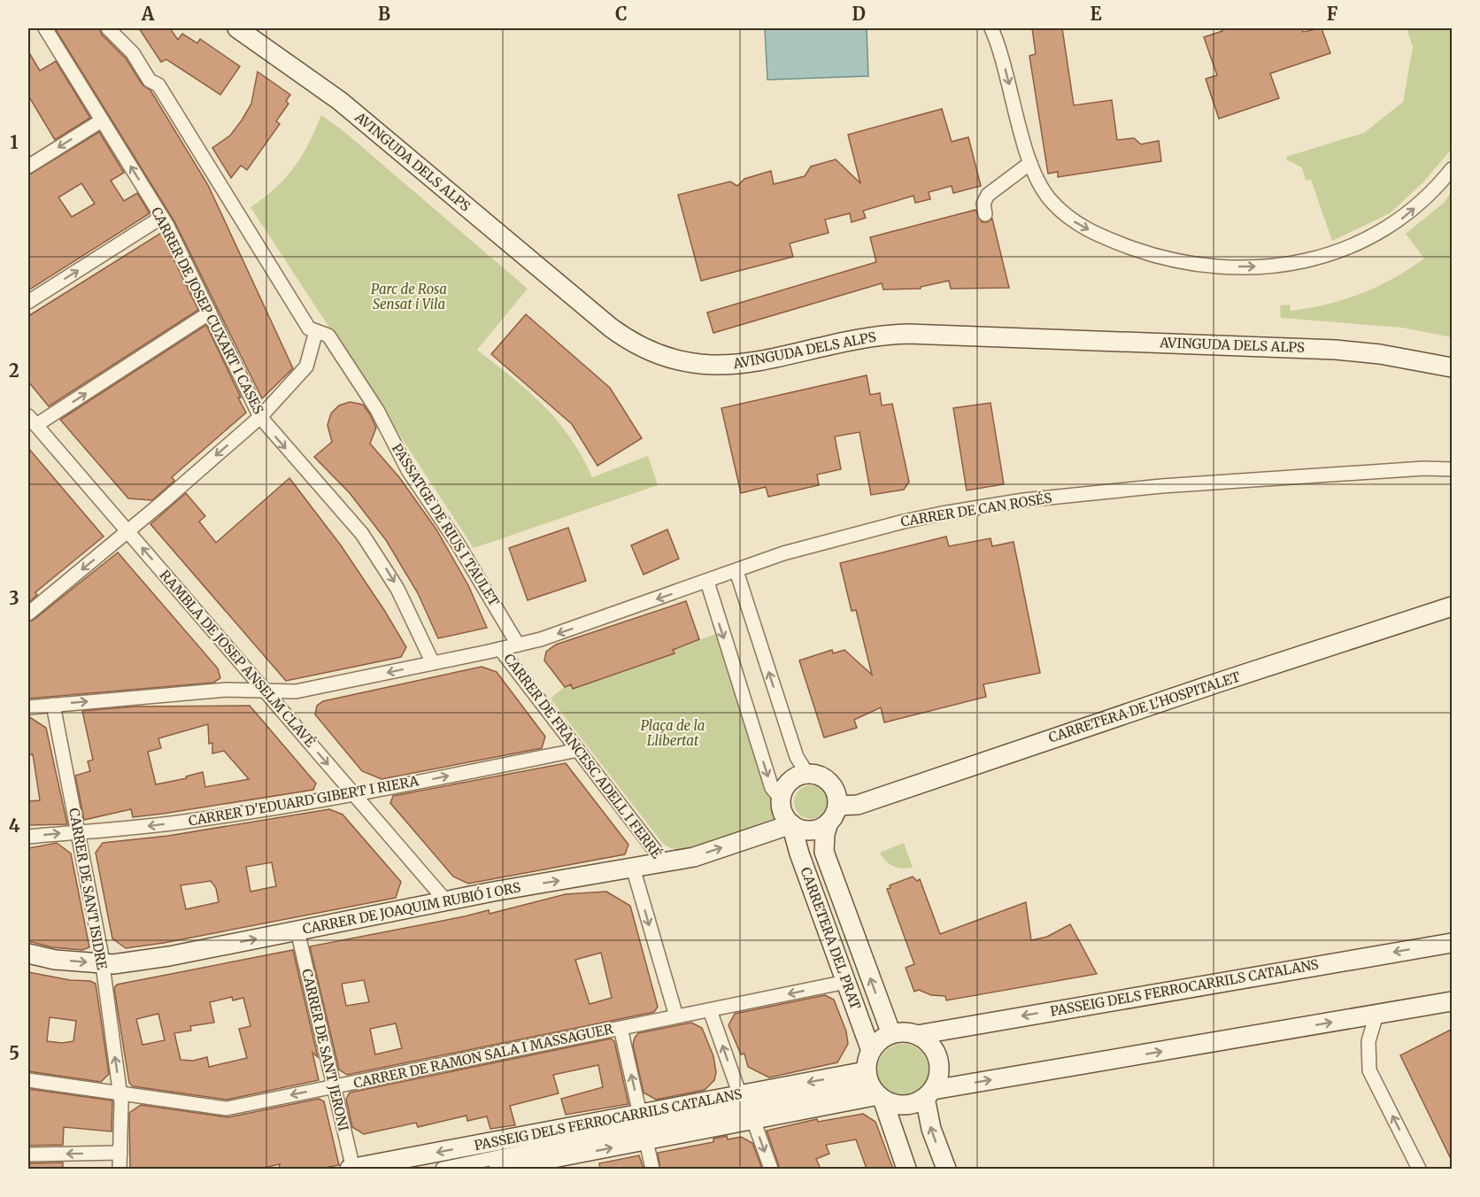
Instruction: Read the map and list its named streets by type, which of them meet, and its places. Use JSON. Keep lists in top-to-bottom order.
{
  "streets": {
    "street": [
      "AVINGUDA DELS ALPS",
      "CARRER DE JOSEP CUXART I CASES",
      "CARRER DE CAN ROSÉS",
      "PASSATGE DE RIUS I TAULET",
      "RAMBLA DE JOSEP ANSELM CLAVÉ",
      "CARRETERA DE L'HOSPITALET",
      "CARRER DE FRANCESC ADELL I FERRÉ",
      "CARRER D'EDUARD GIBERT I RIERA",
      "CARRER DE SANT ISIDRE",
      "CARRER DE JOAQUIM RUBIÓ I ORS",
      "CARRETERA DEL PRAT",
      "PASSEIG DELS FERROCARRILS CATALANS",
      "CARRER DE SANT JERONI",
      "CARRER DE RAMON SALA I MASSAGUER"
    ]
  },
  "crossings": [
    ["CARRER DE JOSEP CUXART I CASES", "CARRER DE CAN ROSÉS"],
    ["CARRER DE CAN ROSÉS", "PASSATGE DE RIUS I TAULET"],
    ["CARRER DE CAN ROSÉS", "RAMBLA DE JOSEP ANSELM CLAVÉ"],
    ["CARRER DE CAN ROSÉS", "CARRER DE FRANCESC ADELL I FERRÉ"],
    ["CARRER DE CAN ROSÉS", "CARRER DE SANT ISIDRE"],
    ["RAMBLA DE JOSEP ANSELM CLAVÉ", "CARRER D'EDUARD GIBERT I RIERA"],
    ["RAMBLA DE JOSEP ANSELM CLAVÉ", "CARRER DE JOAQUIM RUBIÓ I ORS"],
    ["CARRETERA DE L'HOSPITALET", "CARRER DE JOAQUIM RUBIÓ I ORS"],
    ["CARRETERA DE L'HOSPITALET", "CARRETERA DEL PRAT"],
    ["CARRER DE FRANCESC ADELL I FERRÉ", "CARRER D'EDUARD GIBERT I RIERA"],
    ["CARRER DE FRANCESC ADELL I FERRÉ", "CARRER DE JOAQUIM RUBIÓ I ORS"],
    ["CARRER D'EDUARD GIBERT I RIERA", "CARRER DE SANT ISIDRE"],
    ["CARRER DE SANT ISIDRE", "CARRER DE JOAQUIM RUBIÓ I ORS"],
    ["CARRER DE SANT ISIDRE", "CARRER DE RAMON SALA I MASSAGUER"],
    ["CARRER DE JOAQUIM RUBIÓ I ORS", "CARRETERA DEL PRAT"],
    ["CARRER DE JOAQUIM RUBIÓ I ORS", "CARRER DE SANT JERONI"],
    ["CARRETERA DEL PRAT", "PASSEIG DELS FERROCARRILS CATALANS"],
    ["CARRETERA DEL PRAT", "CARRER DE RAMON SALA I MASSAGUER"],
    ["PASSEIG DELS FERROCARRILS CATALANS", "CARRER DE SANT JERONI"],
    ["CARRER DE SANT JERONI", "CARRER DE RAMON SALA I MASSAGUER"]
  ],
  "one_way": ["CARRER DE JOAQUIM RUBIÓ I ORS", "CARRER DE RAMON SALA I MASSAGUER"],
  "parks": ["Parc de Rosa Sensat i Vila", "Plaça de la Llibertat"],
  "grid": {
    "columns": [
      "A",
      "B",
      "C",
      "D",
      "E",
      "F"
    ],
    "rows": [
      "1",
      "2",
      "3",
      "4",
      "5"
    ]
  }
}
